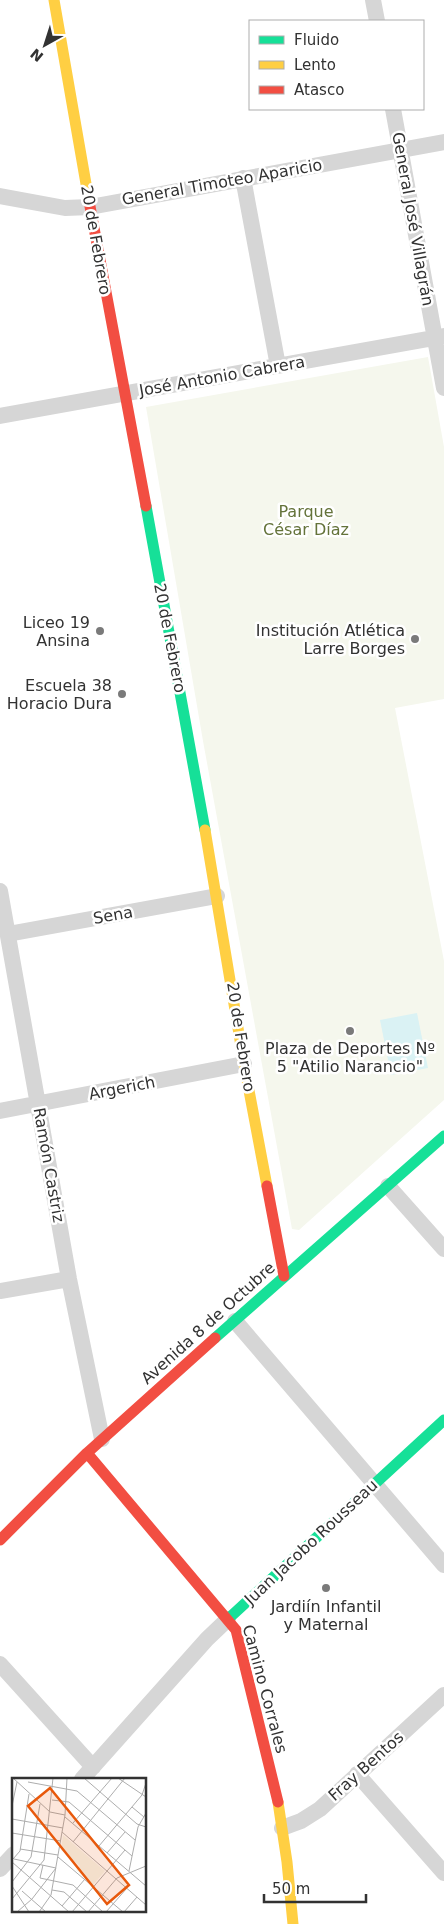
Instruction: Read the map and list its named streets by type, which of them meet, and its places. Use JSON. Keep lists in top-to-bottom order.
{
  "streets": {
    "main road": [
      "20 de Febrero",
      "Avenida 8 de Octubre",
      "Juan Jacobo Rousseau",
      "Camino Corrales"
    ],
    "street": [
      "General Timoteo Aparicio",
      "General José Villagrán",
      "José Antonio Cabrera",
      "Sena",
      "Argerich",
      "Ramón Castriz",
      "Fray Bentos"
    ]
  },
  "crossings": [
    ["General Timoteo Aparicio", "General José Villagrán"],
    ["General Timoteo Aparicio", "20 de Febrero"],
    ["General José Villagrán", "José Antonio Cabrera"],
    ["20 de Febrero", "José Antonio Cabrera"],
    ["20 de Febrero", "Sena"],
    ["20 de Febrero", "Argerich"],
    ["20 de Febrero", "Avenida 8 de Octubre"],
    ["Sena", "Ramón Castriz"],
    ["Argerich", "Ramón Castriz"],
    ["Ramón Castriz", "Avenida 8 de Octubre"],
    ["Avenida 8 de Octubre", "Camino Corrales"],
    ["Juan Jacobo Rousseau", "Camino Corrales"],
    ["Camino Corrales", "Fray Bentos"]
  ],
  "parks": ["Parque César Díaz"],
  "places": [
    "Liceo 19 Ansina",
    "Institución Atlética Larre Borges",
    "Escuela 38 Horacio Dura",
    "Plaza de Deportes Nº 5 \"Atilio Narancio\"",
    "Jardiín Infantil y Maternal"
  ],
  "legend": ["Fluido", "Lento", "Atasco"],
  "scale_bar": "50 m",
  "north": "bottom left"
}
